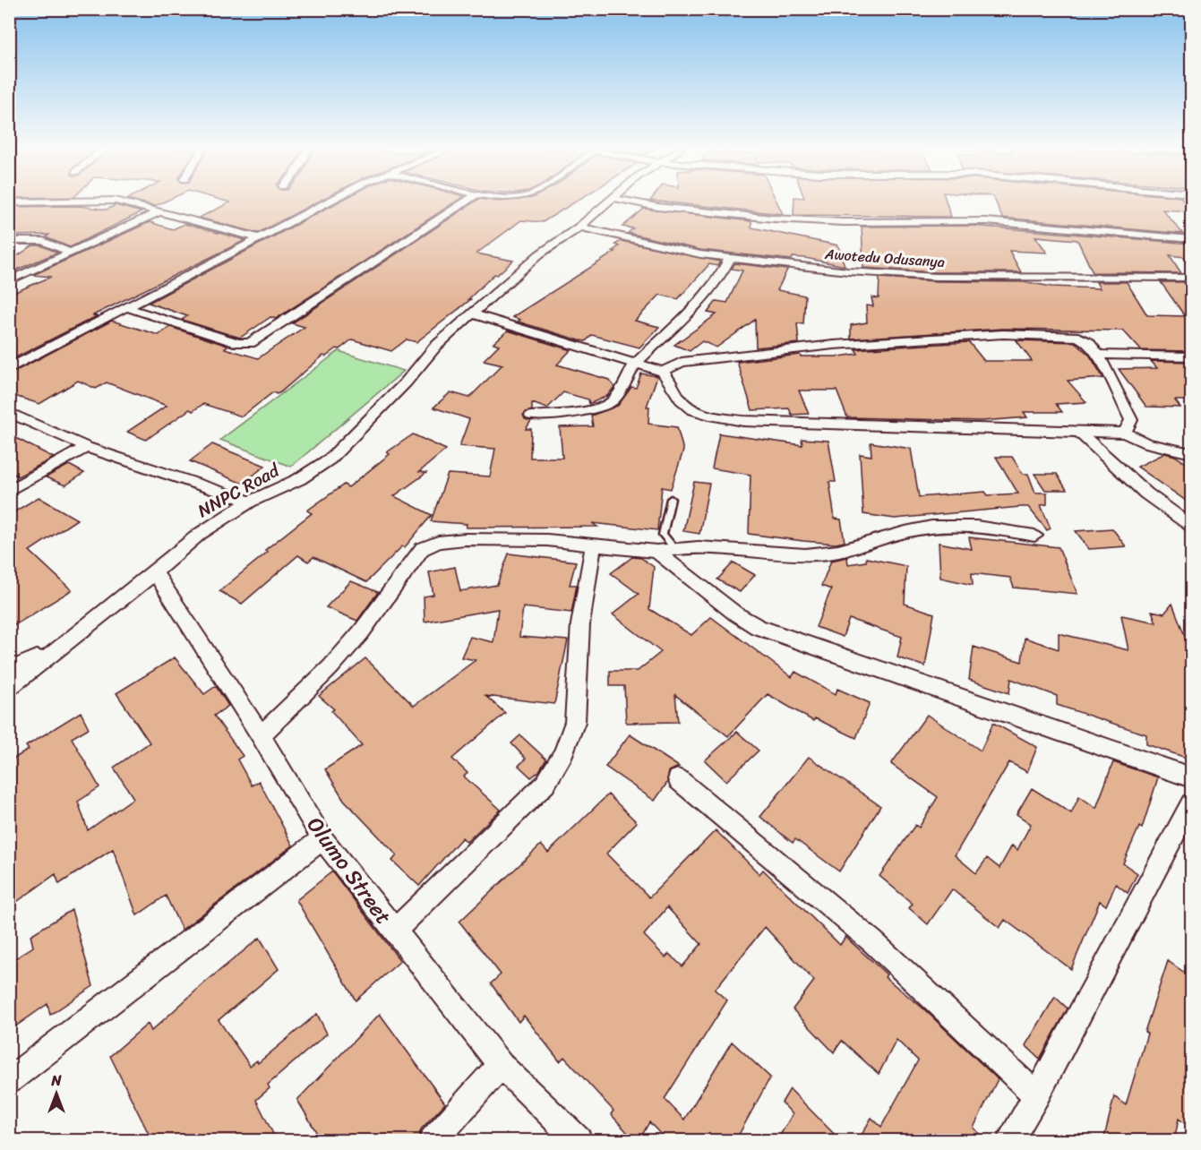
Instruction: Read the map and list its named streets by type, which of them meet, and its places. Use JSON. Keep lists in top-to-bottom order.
{
  "streets": {
    "street": ["Awotedu Odusanya", "NNPC Road", "Olumo Street"]
  },
  "crossings": [
    ["Awotedu Odusanya", "NNPC Road"],
    ["NNPC Road", "Olumo Street"]
  ],
  "north": "top"
}
